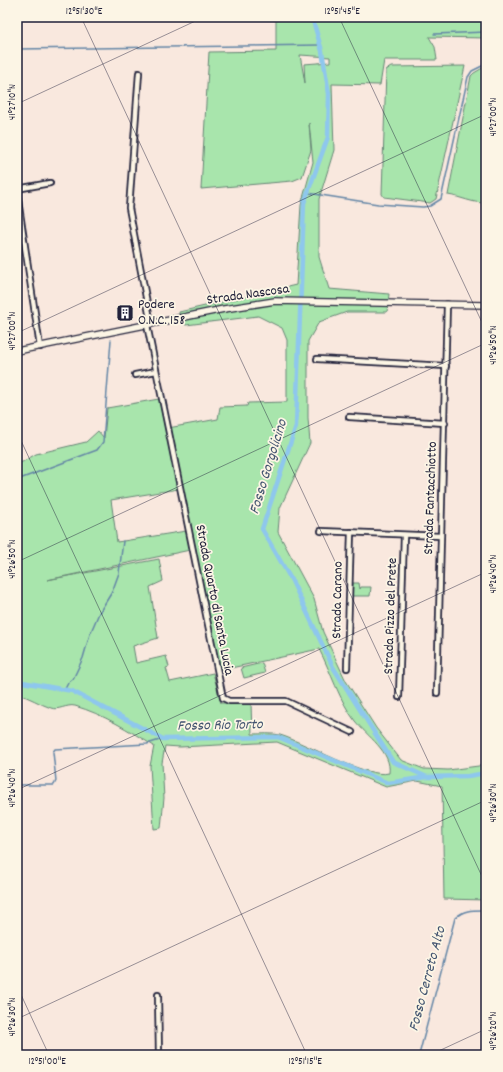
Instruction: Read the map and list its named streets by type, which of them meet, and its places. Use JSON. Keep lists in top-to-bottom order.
{
  "streets": {
    "street": [
      "Strada Nascosa",
      "Strada Fantacchiotto",
      "Strada Quarto di Santa Lucia",
      "Strada Carano",
      "Strada Pizzo del Prete"
    ]
  },
  "crossings": [
    ["Strada Nascosa", "Strada Fantacchiotto"],
    ["Strada Nascosa", "Strada Quarto di Santa Lucia"]
  ],
  "water": ["Fosso Gorgolicino", "Fosso Rio Torto", "Fosso Cerreto Alto"],
  "places": {
    "building": ["Podere O.N.C. 158"]
  },
  "coordinates": [
    "12°51'30\"E",
    "12°51'45\"E",
    "41°27'10\"N",
    "41°27'00\"N",
    "41°26'50\"N",
    "41°26'40\"N",
    "41°26'30\"N",
    "41°26'20\"N",
    "12°51'00\"E",
    "12°51'15\"E"
  ]
}
